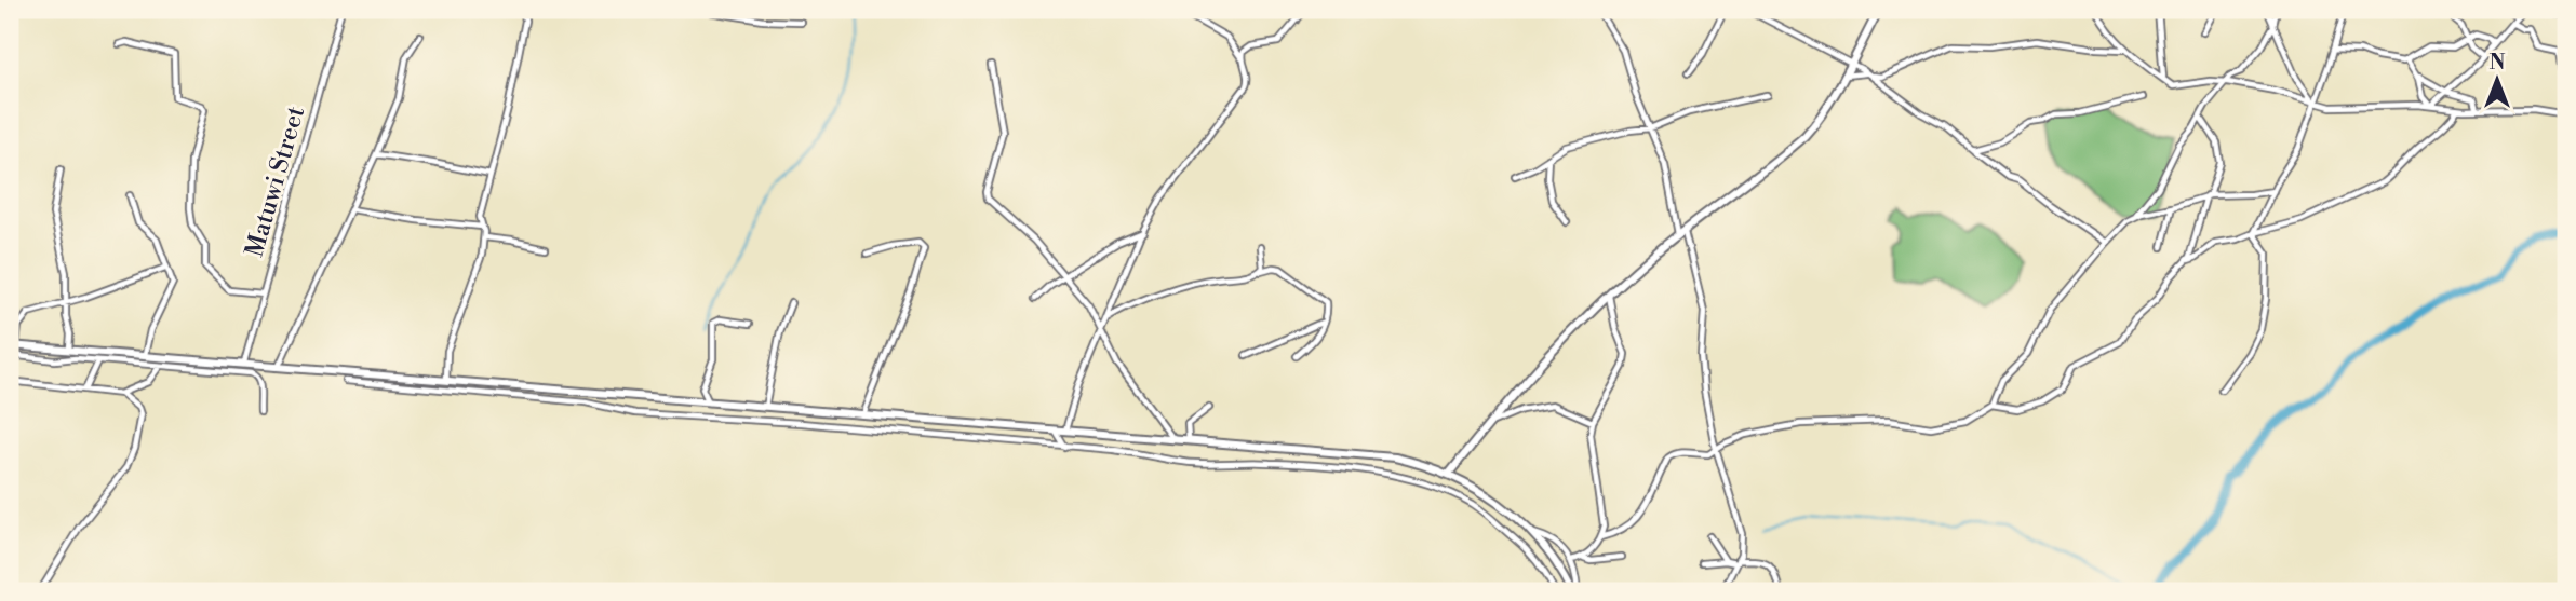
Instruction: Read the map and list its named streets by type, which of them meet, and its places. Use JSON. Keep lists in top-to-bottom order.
{
  "streets": {
    "street": ["Matuwi Street"]
  },
  "north": "top"
}
